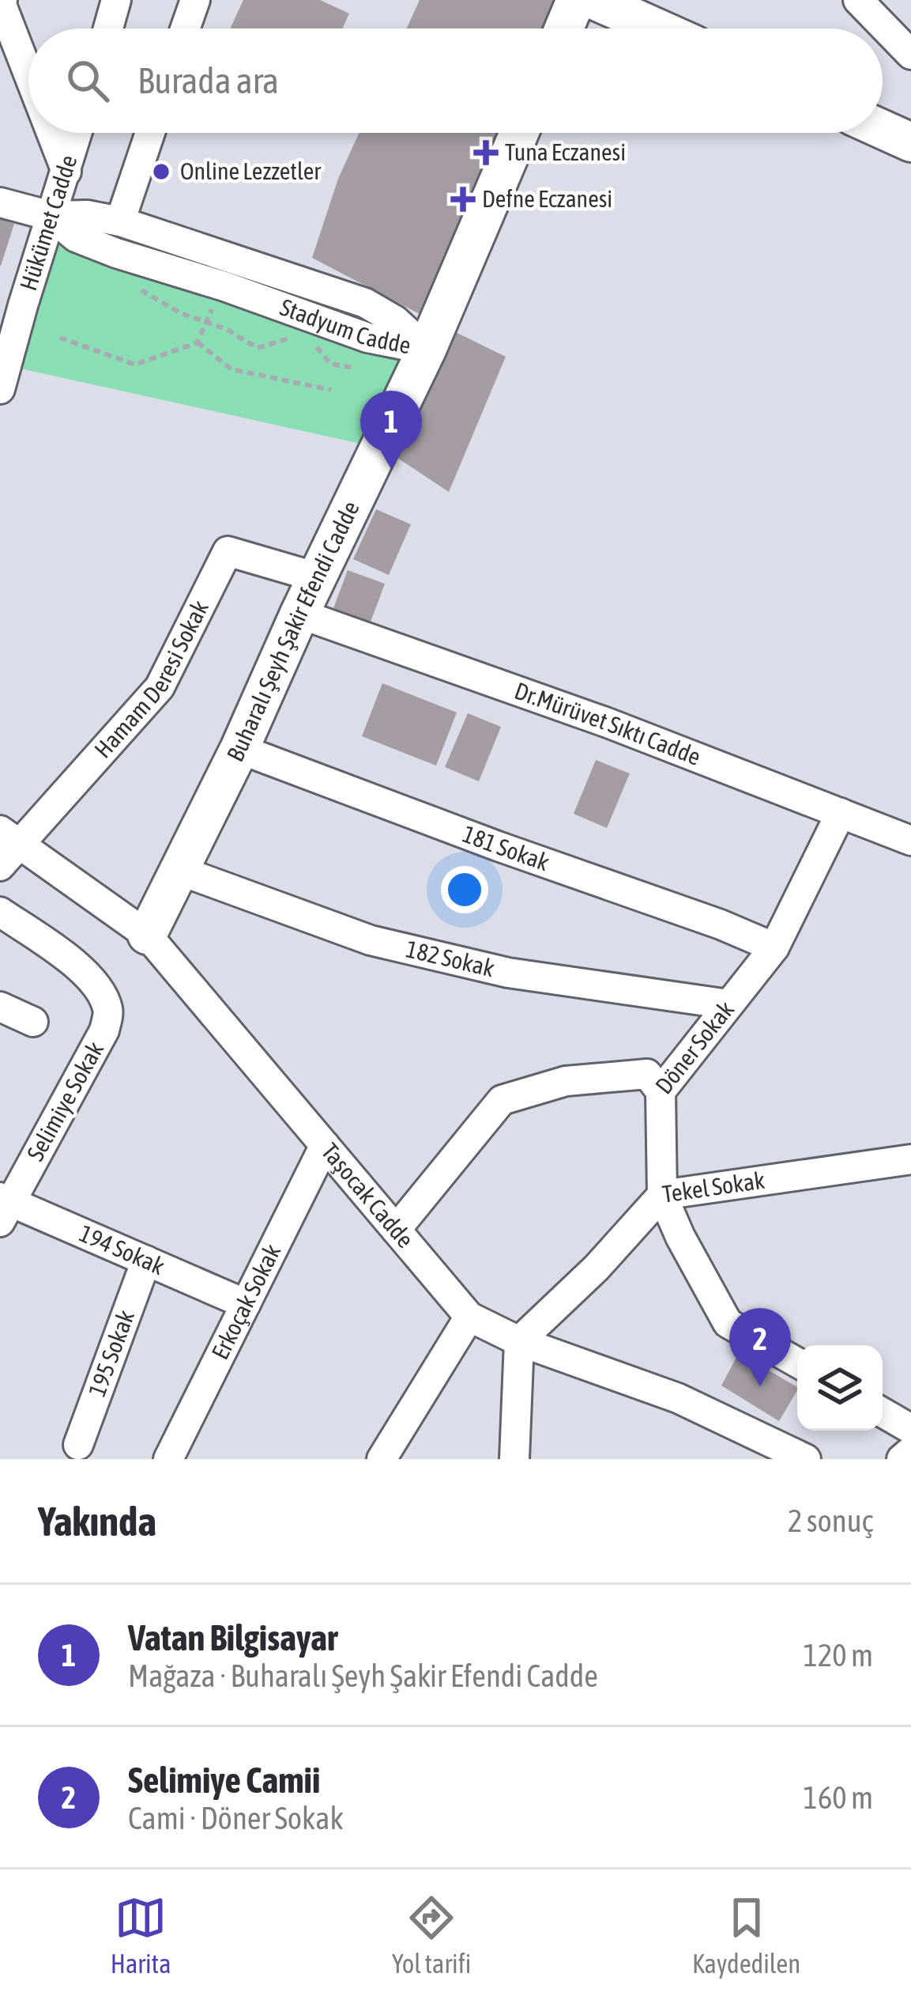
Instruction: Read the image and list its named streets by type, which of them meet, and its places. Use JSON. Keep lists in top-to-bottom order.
{
  "streets": {
    "street": [
      "Hükümet Cadde",
      "Stadyum Cadde",
      "Buharalı Şeyh Şakir Efendi Cadde",
      "Hamam Deresi Sokak",
      "Dr.Mürüvet Sıktı Cadde",
      "181 Sokak",
      "182 Sokak",
      "Döner Sokak",
      "Selimiye Sokak",
      "Tekel Sokak",
      "Taşocak Cadde",
      "194 Sokak",
      "Erkoçak Sokak",
      "195 Sokak"
    ]
  },
  "crossings": [
    ["Hükümet Cadde", "Stadyum Cadde"],
    ["Stadyum Cadde", "Buharalı Şeyh Şakir Efendi Cadde"],
    ["Buharalı Şeyh Şakir Efendi Cadde", "Hamam Deresi Sokak"],
    ["Buharalı Şeyh Şakir Efendi Cadde", "Dr.Mürüvet Sıktı Cadde"],
    ["Buharalı Şeyh Şakir Efendi Cadde", "181 Sokak"],
    ["Buharalı Şeyh Şakir Efendi Cadde", "182 Sokak"],
    ["Buharalı Şeyh Şakir Efendi Cadde", "Taşocak Cadde"],
    ["Hamam Deresi Sokak", "Taşocak Cadde"],
    ["Dr.Mürüvet Sıktı Cadde", "Döner Sokak"],
    ["181 Sokak", "Döner Sokak"],
    ["182 Sokak", "Döner Sokak"],
    ["Döner Sokak", "Tekel Sokak"],
    ["Selimiye Sokak", "194 Sokak"],
    ["Tekel Sokak", "Taşocak Cadde"],
    ["Taşocak Cadde", "Erkoçak Sokak"],
    ["194 Sokak", "Erkoçak Sokak"],
    ["194 Sokak", "195 Sokak"]
  ],
  "places": {
    "health": ["Tuna Eczanesi", "Defne Eczanesi"],
    "other": ["Online Lezzetler"]
  },
  "page": {
    "search": "Burada ara",
    "pins": ["1", "2"],
    "heading": ["Yakında", "2 sonuç"],
    "list": [
      {
        "mark": "1",
        "name": "Vatan Bilgisayar",
        "note": "Mağaza · Buharalı Şeyh Şakir Efendi Cadde",
        "value": "120 m"
      },
      {
        "mark": "2",
        "name": "Selimiye Camii",
        "note": "Cami · Döner Sokak",
        "value": "160 m"
      }
    ],
    "nav": ["Harita", "Yol tarifi", "Kaydedilen"]
  }
}
